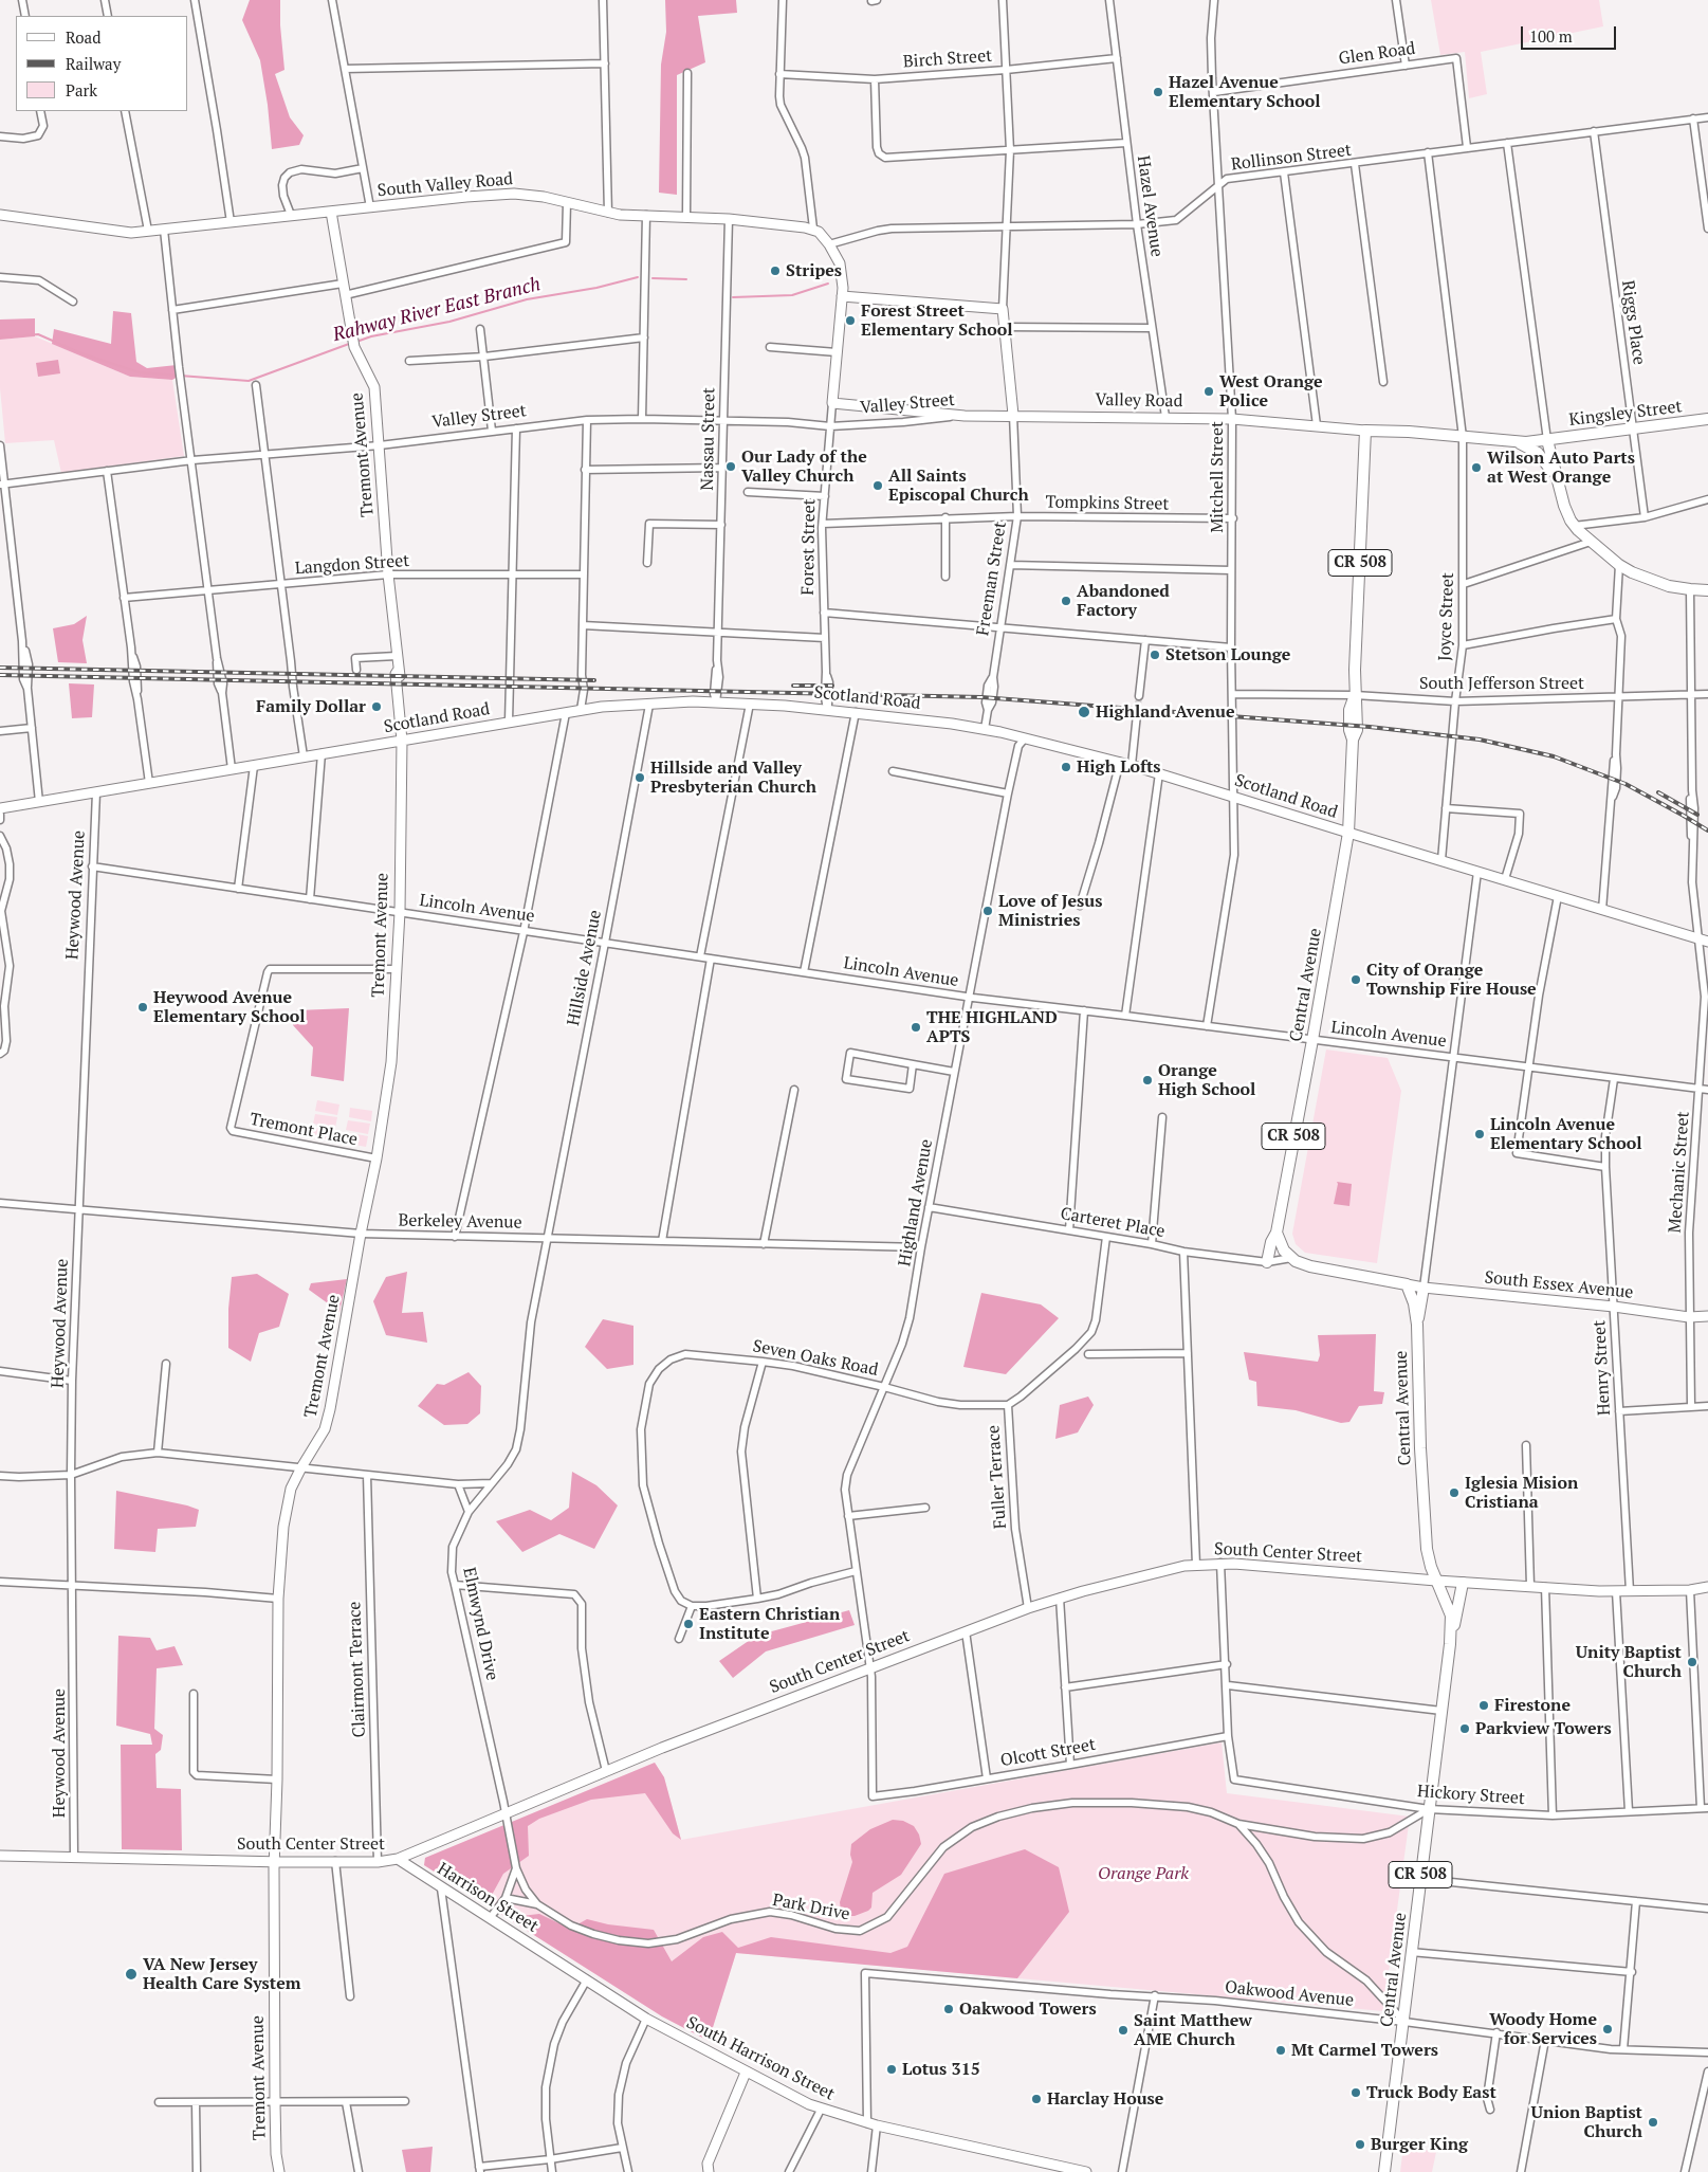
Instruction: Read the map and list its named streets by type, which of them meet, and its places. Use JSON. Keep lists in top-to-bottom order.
{
  "streets": {
    "main road": [
      "South Valley Road",
      "Valley Road",
      "Valley Street",
      "Kingsley Street",
      "Tremont Avenue",
      "Forest Street",
      "CR 508",
      "Freeman Street",
      "Scotland Road",
      "Central Avenue",
      "South Essex Avenue",
      "South Center Street",
      "Harrison Street",
      "South Harrison Street"
    ],
    "street": [
      "Glen Road",
      "Birch Street",
      "Rollinson Street",
      "Hazel Avenue",
      "Riggs Place",
      "Nassau Street",
      "Mitchell Street",
      "Tompkins Street",
      "Langdon Street",
      "Joyce Street",
      "South Jefferson Street",
      "Heywood Avenue",
      "Lincoln Avenue",
      "Hillside Avenue",
      "Tremont Place",
      "Mechanic Street",
      "Highland Avenue",
      "Berkeley Avenue",
      "Carteret Place",
      "Seven Oaks Road",
      "Henry Street",
      "Fuller Terrace",
      "Elmwynd Drive",
      "Clairmont Terrace",
      "Olcott Street",
      "Hickory Street",
      "Park Drive",
      "Oakwood Avenue"
    ]
  },
  "crossings": [
    ["Glen Road", "Rollinson Street"],
    ["Glen Road", "Mitchell Street"],
    ["Birch Street", "Hazel Avenue"],
    ["Rollinson Street", "Hazel Avenue"],
    ["Rollinson Street", "Riggs Place"],
    ["Rollinson Street", "Mitchell Street"],
    ["Rollinson Street", "Joyce Street"],
    ["South Valley Road", "Nassau Street"],
    ["South Valley Road", "Tremont Avenue"],
    ["Hazel Avenue", "Valley Road"],
    ["Riggs Place", "Kingsley Street"],
    ["Valley Road", "Valley Street"],
    ["Valley Road", "Kingsley Street"],
    ["Valley Road", "Mitchell Street"],
    ["Valley Road", "Freeman Street"],
    ["Valley Road", "Joyce Street"],
    ["Valley Road", "Central Avenue"],
    ["Valley Road", "Mechanic Street"],
    ["Valley Street", "Nassau Street"],
    ["Valley Street", "Tremont Avenue"],
    ["Valley Street", "Forest Street"],
    ["Valley Street", "Freeman Street"],
    ["Nassau Street", "Scotland Road"],
    ["Tremont Avenue", "Langdon Street"],
    ["Tremont Avenue", "Scotland Road"],
    ["Tremont Avenue", "Lincoln Avenue"],
    ["Tremont Avenue", "Tremont Place"],
    ["Tremont Avenue", "Berkeley Avenue"],
    ["Tremont Avenue", "South Center Street"],
    ["Mitchell Street", "Tompkins Street"],
    ["Mitchell Street", "South Jefferson Street"],
    ["Mitchell Street", "Scotland Road"],
    ["Mitchell Street", "Lincoln Avenue"],
    ["Tompkins Street", "Forest Street"],
    ["Tompkins Street", "Freeman Street"],
    ["Forest Street", "Scotland Road"],
    ["Freeman Street", "Scotland Road"],
    ["Joyce Street", "South Jefferson Street"],
    ["Joyce Street", "Scotland Road"],
    ["South Jefferson Street", "Central Avenue"],
    ["South Jefferson Street", "Mechanic Street"],
    ["Scotland Road", "Heywood Avenue"],
    ["Scotland Road", "Hillside Avenue"],
    ["Scotland Road", "Central Avenue"],
    ["Scotland Road", "Mechanic Street"],
    ["Scotland Road", "Highland Avenue"],
    ["Heywood Avenue", "Lincoln Avenue"],
    ["Heywood Avenue", "Berkeley Avenue"],
    ["Heywood Avenue", "South Center Street"],
    ["Lincoln Avenue", "Hillside Avenue"],
    ["Lincoln Avenue", "Central Avenue"],
    ["Lincoln Avenue", "Mechanic Street"],
    ["Lincoln Avenue", "Highland Avenue"],
    ["Lincoln Avenue", "Henry Street"],
    ["Hillside Avenue", "Berkeley Avenue"],
    ["Hillside Avenue", "Elmwynd Drive"],
    ["Central Avenue", "Carteret Place"],
    ["Central Avenue", "South Essex Avenue"],
    ["Central Avenue", "South Center Street"],
    ["Central Avenue", "Hickory Street"],
    ["Central Avenue", "Park Drive"],
    ["Central Avenue", "Oakwood Avenue"],
    ["Mechanic Street", "South Essex Avenue"],
    ["Highland Avenue", "Berkeley Avenue"],
    ["Highland Avenue", "Carteret Place"],
    ["Highland Avenue", "Seven Oaks Road"],
    ["Highland Avenue", "Fuller Terrace"],
    ["Highland Avenue", "South Center Street"],
    ["Highland Avenue", "Olcott Street"],
    ["Berkeley Avenue", "Elmwynd Drive"],
    ["South Essex Avenue", "Henry Street"],
    ["Seven Oaks Road", "Fuller Terrace"],
    ["Henry Street", "South Center Street"],
    ["Fuller Terrace", "South Center Street"],
    ["South Center Street", "Elmwynd Drive"],
    ["South Center Street", "Clairmont Terrace"],
    ["South Center Street", "Harrison Street"],
    ["South Center Street", "Park Drive"],
    ["Elmwynd Drive", "Park Drive"],
    ["Olcott Street", "Hickory Street"],
    ["Hickory Street", "Park Drive"],
    ["Harrison Street", "South Harrison Street"],
    ["Park Drive", "Oakwood Avenue"],
    ["Oakwood Avenue", "South Harrison Street"]
  ],
  "water": ["Rahway River East Branch"],
  "parks": ["Orange Park"],
  "places": [
    "Hazel Avenue Elementary School",
    "Stripes",
    "Forest Street Elementary School",
    "West Orange Police",
    "Our Lady of the Valley Church",
    "Wilson Auto Parts at West Orange",
    "All Saints Episcopal Church",
    "Abandoned Factory",
    "Stetson Lounge",
    "Family Dollar",
    "Highland Avenue",
    "High Lofts",
    "Hillside and Valley Presbyterian Church",
    "Love of Jesus Ministries",
    "City of Orange Township Fire House",
    "Heywood Avenue Elementary School",
    "THE HIGHLAND APTS",
    "Orange High School",
    "Lincoln Avenue Elementary School",
    "Iglesia Mision Cristiana",
    "Eastern Christian Institute",
    "Unity Baptist Church",
    "Firestone",
    "Parkview Towers",
    "VA New Jersey Health Care System",
    "Oakwood Towers",
    "Woody Home for Services",
    "Saint Matthew AME Church",
    "Mt Carmel Towers",
    "Lotus 315",
    "Truck Body East",
    "Harclay House",
    "Union Baptist Church",
    "Burger King"
  ],
  "legend": ["Road", "Railway", "Park"],
  "scale_bar": "100 m"
}
